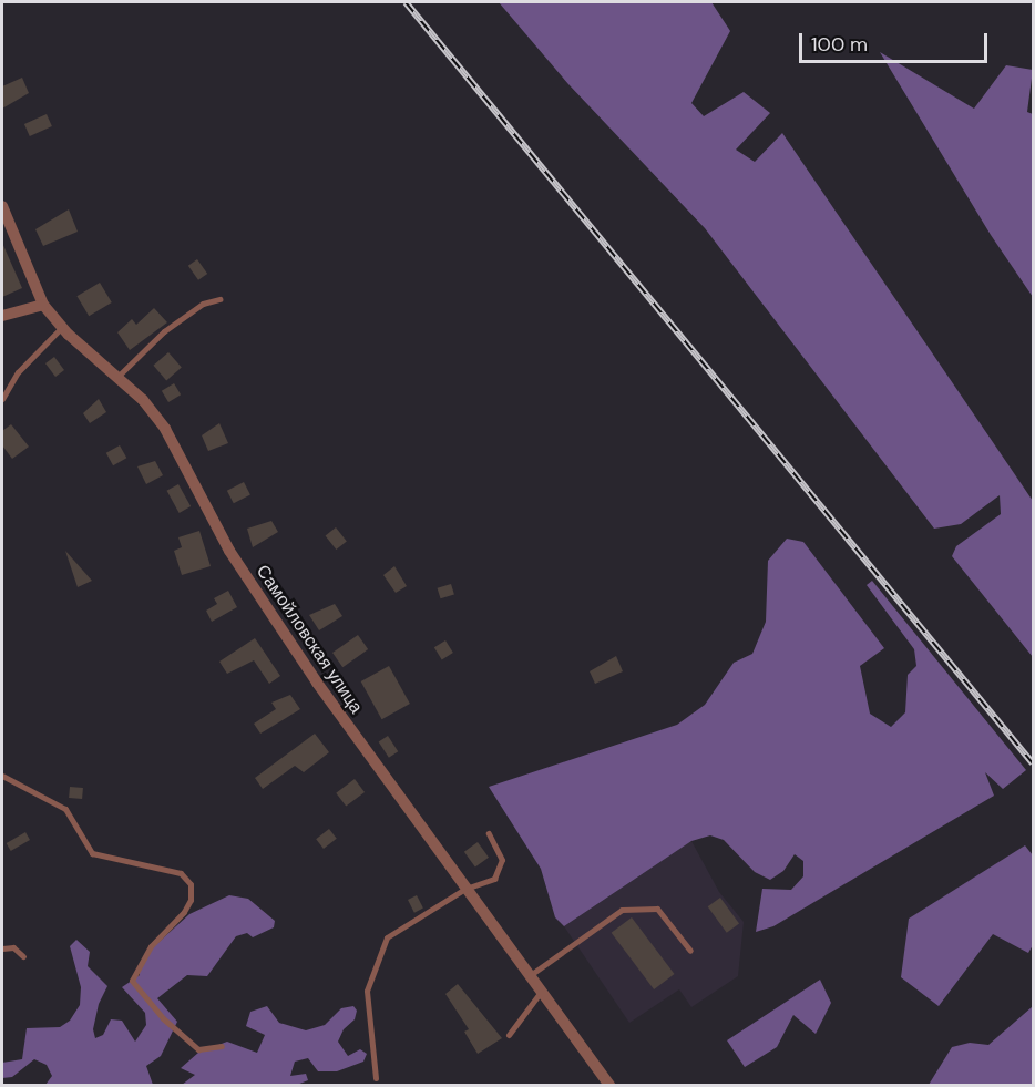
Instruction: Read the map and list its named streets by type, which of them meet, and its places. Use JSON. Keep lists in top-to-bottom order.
{
  "streets": {
    "street": ["Самойловская улица"]
  },
  "scale_bar": "100 m"
}
